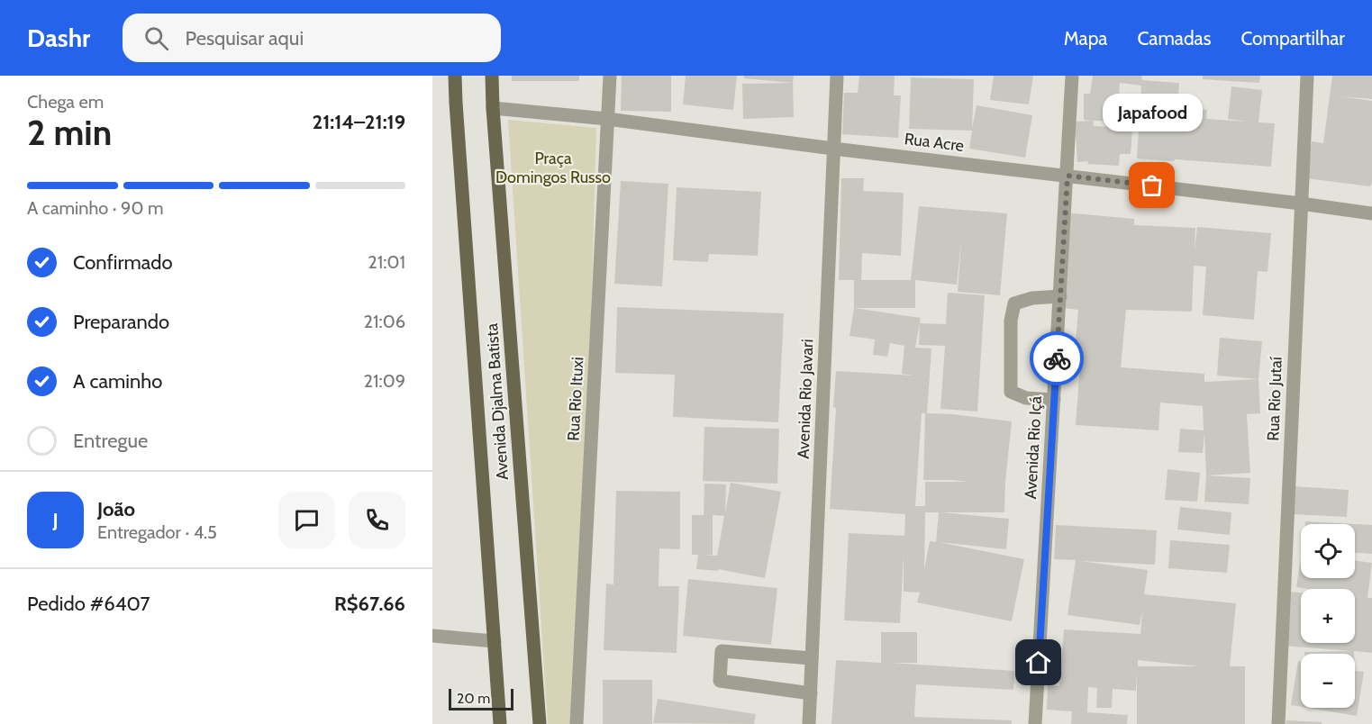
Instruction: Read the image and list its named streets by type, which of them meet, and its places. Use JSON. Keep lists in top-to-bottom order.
{
  "streets": {
    "main road": ["Avenida Djalma Batista"],
    "street": [
      "Rua Acre",
      "Rua Rio Ituxi",
      "Avenida Rio Javari",
      "Rua Rio Jutaí",
      "Avenida Rio Içá"
    ]
  },
  "crossings": [
    ["Rua Acre", "Rua Rio Ituxi"],
    ["Rua Acre", "Avenida Rio Javari"],
    ["Rua Acre", "Rua Rio Jutaí"],
    ["Rua Acre", "Avenida Djalma Batista"],
    ["Rua Acre", "Avenida Rio Içá"]
  ],
  "parks": ["Praça Domingos Russo"],
  "places": ["Japafood"],
  "scale_bar": "20 m",
  "page": {
    "header": "Dashr",
    "search": "Pesquisar aqui",
    "nav": ["Mapa", "Camadas", "Compartilhar"],
    "heading": ["2 min", "Chega em", "21:14–21:19"],
    "panel": [
      "João",
      "Entregador · 4.5",
      "Pedido #6407",
      "R$67.66"
    ],
    "bubble": "Japafood",
    "bar": "A caminho · 90 m",
    "list": [
      ["Confirmado", "21:01"],
      ["Preparando", "21:06"],
      ["A caminho", "21:09"],
      "Entregue"
    ],
    "round": "J",
    "map_buttons": ["+", "−"],
    "scale": "20 m"
  }
}
